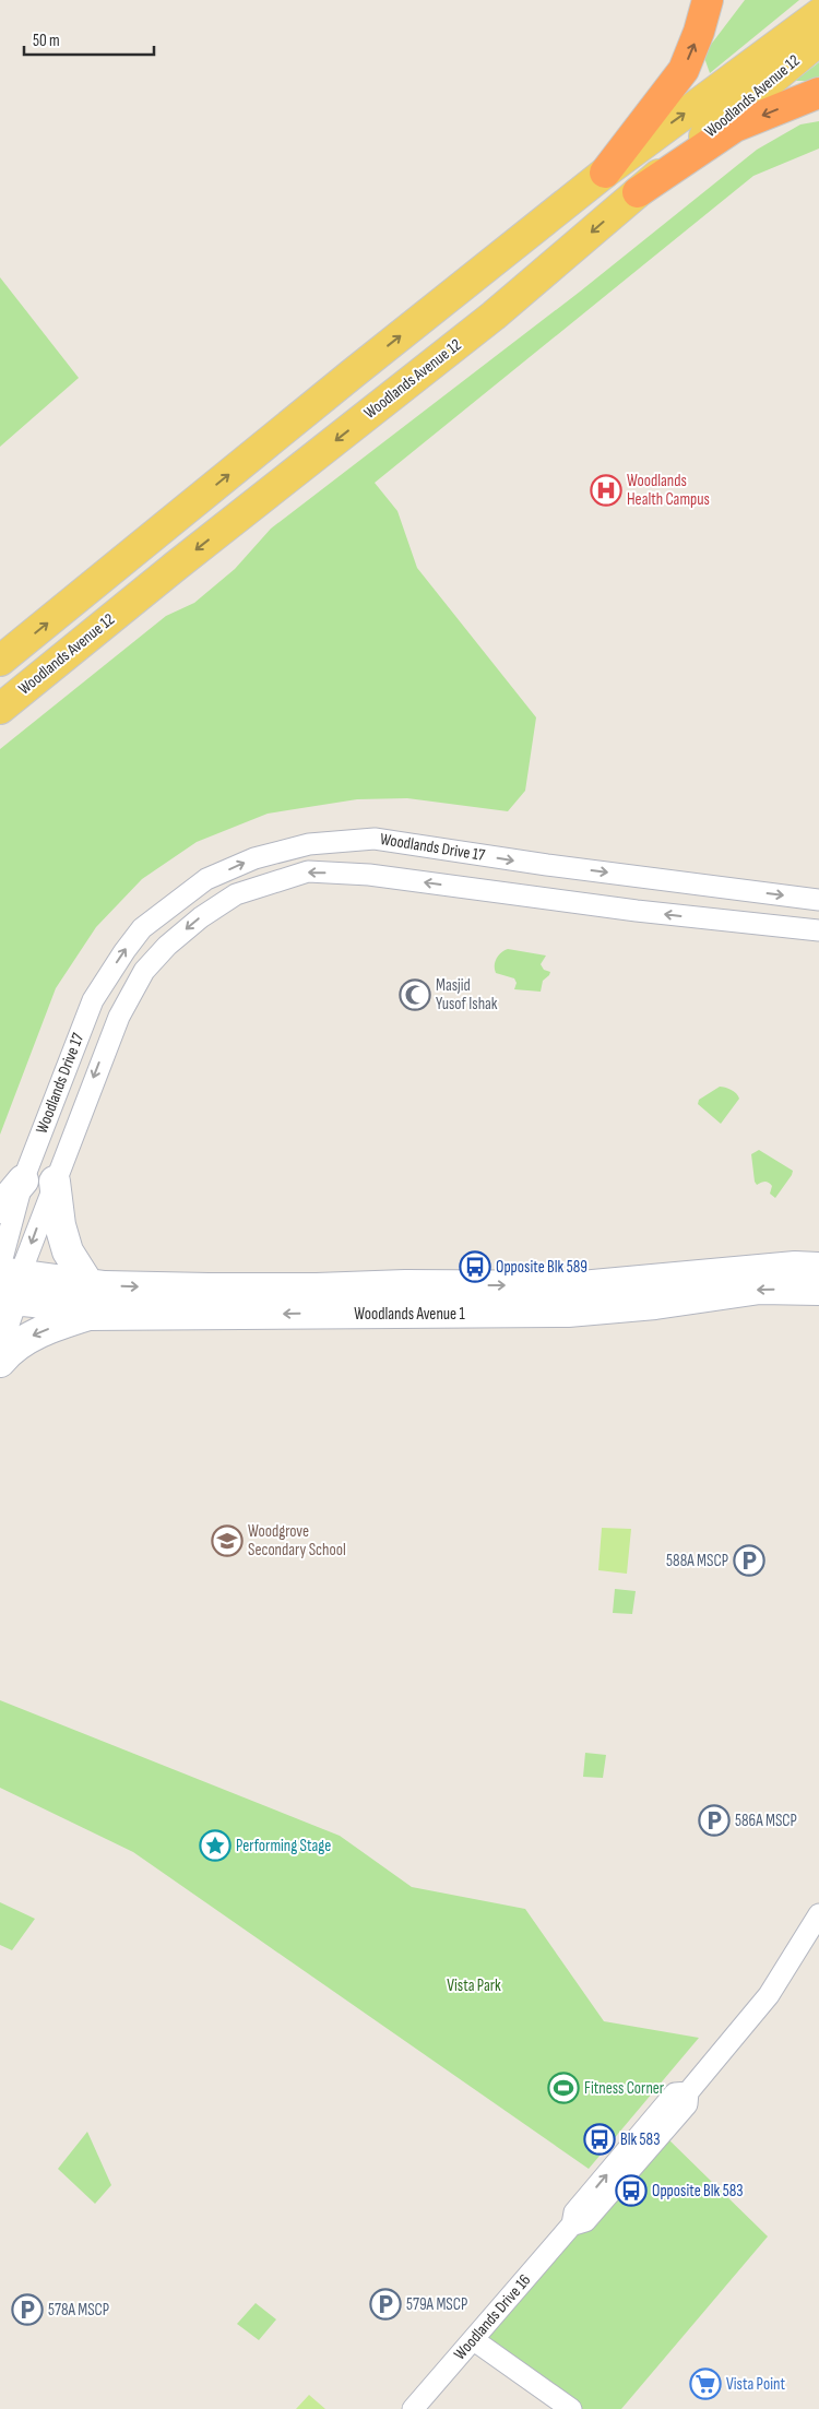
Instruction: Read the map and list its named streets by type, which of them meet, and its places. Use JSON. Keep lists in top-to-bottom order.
{
  "streets": {
    "main road": ["Woodlands Avenue 12"],
    "street": ["Woodlands Drive 17", "Woodlands Avenue 1", "Woodlands Drive 16"]
  },
  "crossings": [
    ["Woodlands Drive 17", "Woodlands Avenue 1"]
  ],
  "parks": ["Vista Park"],
  "places": {
    "hospital": ["Woodlands Health Campus"],
    "mosque": ["Masjid Yusof Ishak"],
    "bus stop": ["Opposite Blk 589", "Blk 583", "Opposite Blk 583"],
    "school or university": ["Woodgrove Secondary School"],
    "parking": [
      "588A MSCP",
      "586A MSCP",
      "579A MSCP",
      "578A MSCP"
    ],
    "place": ["Performing Stage"],
    "sports": ["Fitness Corner"],
    "supermarket": ["Vista Point"]
  },
  "scale_bar": "50 m"
}
